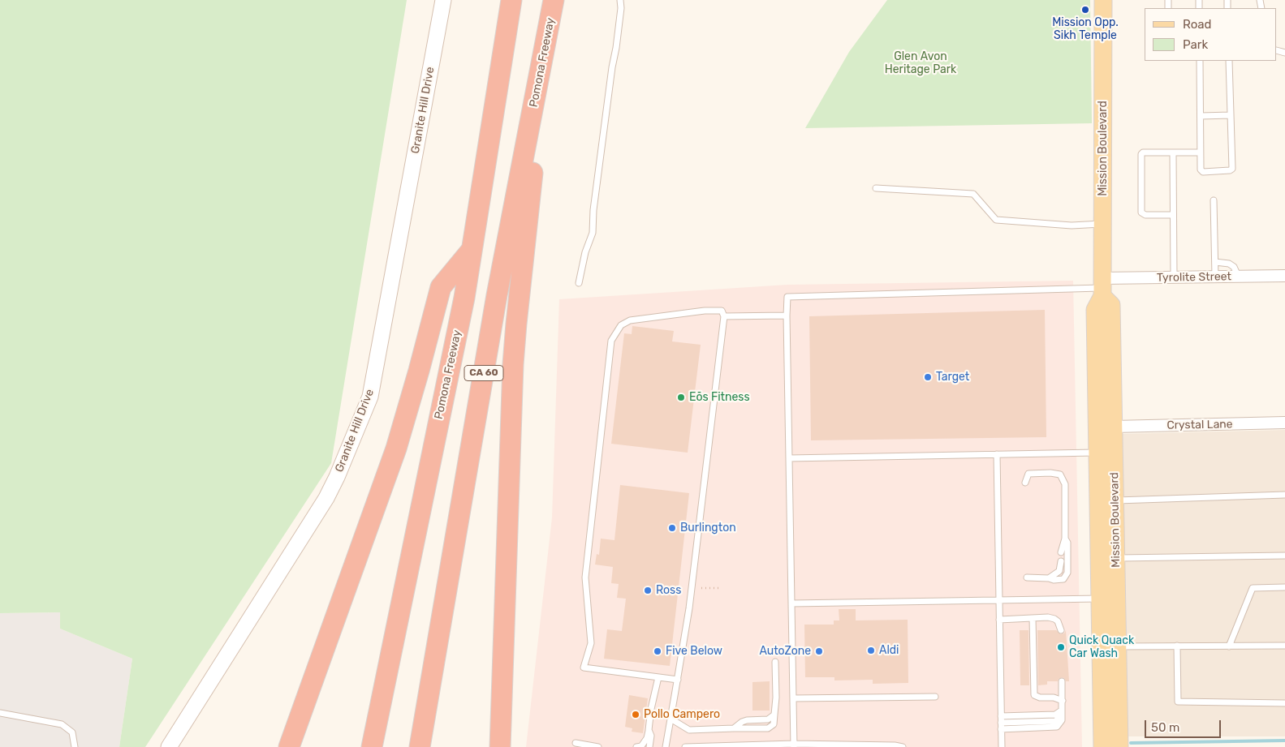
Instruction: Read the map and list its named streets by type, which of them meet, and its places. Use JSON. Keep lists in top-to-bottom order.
{
  "streets": {
    "highway": ["Pomona Freeway", "CA 60"],
    "main road": ["Mission Boulevard"],
    "street": ["Granite Hill Drive", "Tyrolite Street", "Crystal Lane"]
  },
  "crossings": [
    ["Mission Boulevard", "Tyrolite Street"],
    ["Mission Boulevard", "Crystal Lane"]
  ],
  "parks": ["Glen Avon Heritage Park"],
  "places": [
    "Mission Opp. Sikh Temple",
    "Target",
    "Eōs Fitness",
    "Burlington",
    "Ross",
    "Quick Quack Car Wash",
    "Aldi",
    "Five Below",
    "AutoZone",
    "Pollo Campero"
  ],
  "legend": ["Road", "Park"],
  "scale_bar": "50 m"
}
